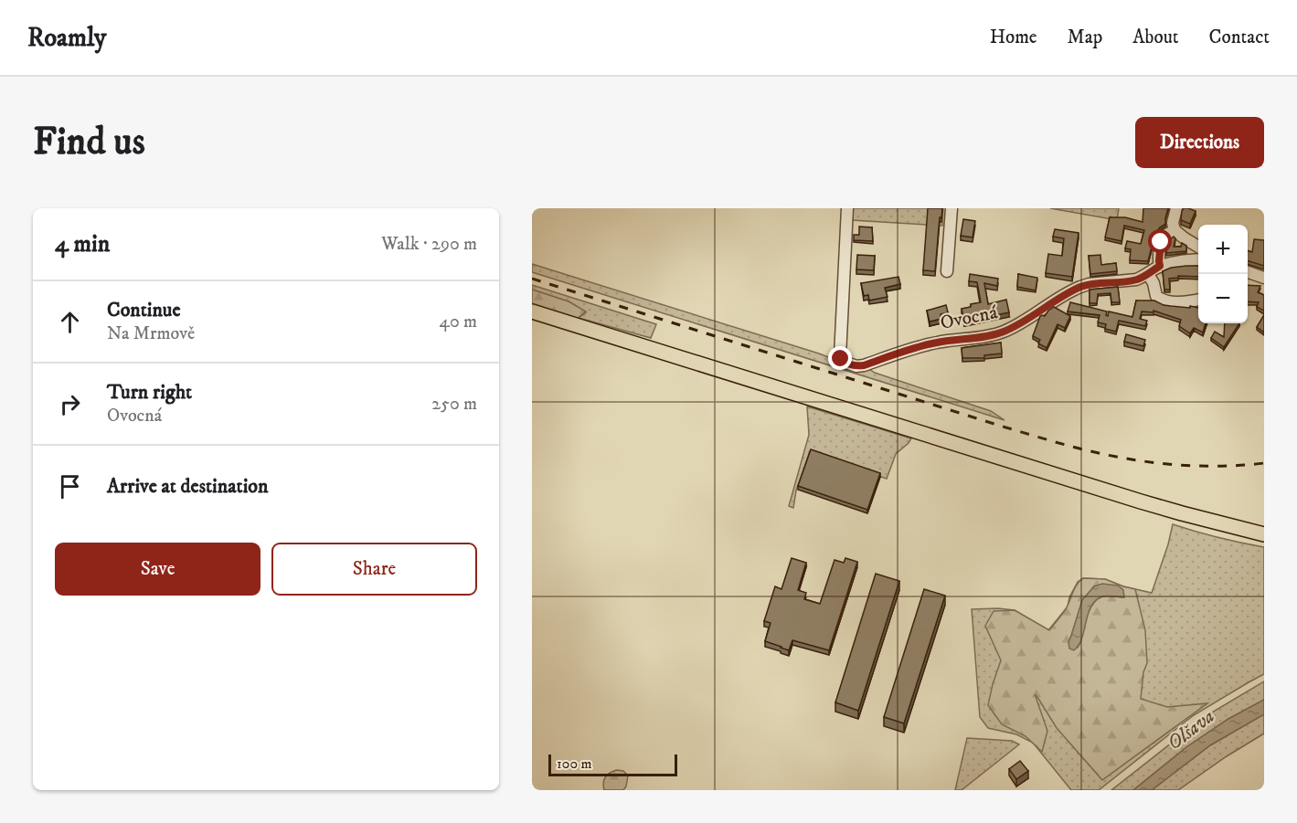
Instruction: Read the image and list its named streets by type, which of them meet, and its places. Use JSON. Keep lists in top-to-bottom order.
{
  "streets": {
    "street": ["Ovocná"]
  },
  "water": ["Olšava"],
  "scale_bar": "100 m",
  "page": {
    "header": "Roamly",
    "nav": [
      "Home",
      "Map",
      "About",
      "Contact"
    ],
    "buttons": [
      "Directions",
      ["Save", "Share"]
    ],
    "title": "Find us",
    "heading": ["4 min", "Walk · 290 m"],
    "map_buttons": ["+", "−"],
    "list": [
      ["Continue", "Na Mrmově", "40 m"],
      ["Turn right", "Ovocná", "250 m"],
      "Arrive at destination"
    ],
    "scale": "100 m"
  }
}
